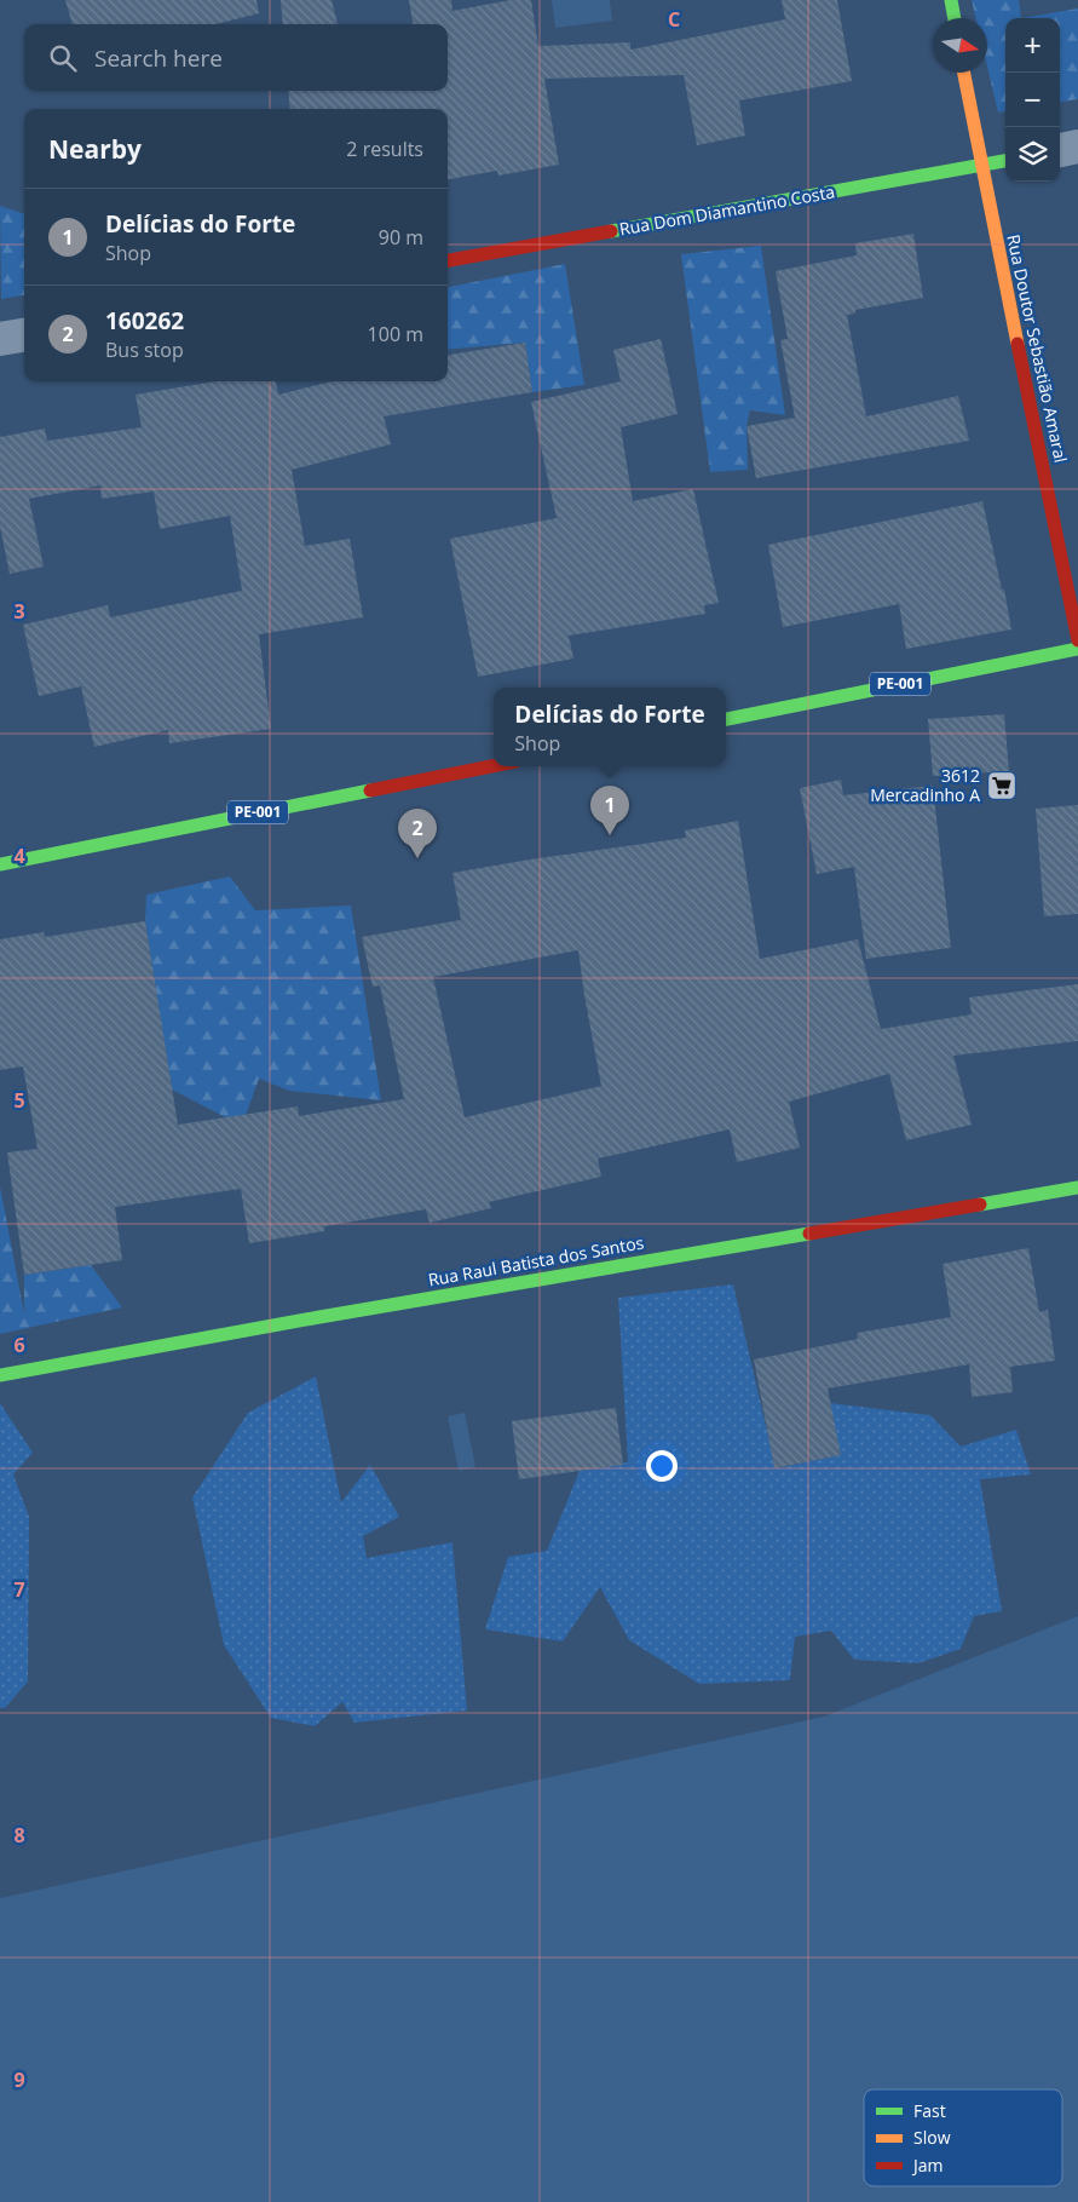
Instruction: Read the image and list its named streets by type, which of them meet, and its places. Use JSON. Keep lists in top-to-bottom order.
{
  "streets": {
    "street": [
      "Rua Dom Diamantino Costa",
      "Rua Doutor Sebastião Amaral",
      "PE-001",
      "Rua Raul Batista dos Santos"
    ]
  },
  "crossings": [
    ["Rua Dom Diamantino Costa", "Rua Doutor Sebastião Amaral"]
  ],
  "places": {
    "supermarket": ["3612 Mercadinho A"]
  },
  "legend": ["Fast", "Slow", "Jam"],
  "north": "right",
  "page": {
    "map_buttons": ["+", "−"],
    "search": "Search here",
    "heading": ["Nearby", "2 results"],
    "list": [
      {
        "mark": "1",
        "name": "Delícias do Forte",
        "note": "Shop",
        "value": "90 m"
      },
      {
        "mark": "2",
        "name": "160262",
        "note": "Bus stop",
        "value": "100 m"
      }
    ],
    "popup": ["Delícias do Forte", "Shop"],
    "pins": ["1", "2"]
  },
  "grid": {
    "columns": ["C"],
    "rows": [
      "3",
      "4",
      "5",
      "6",
      "7",
      "8",
      "9"
    ]
  }
}
